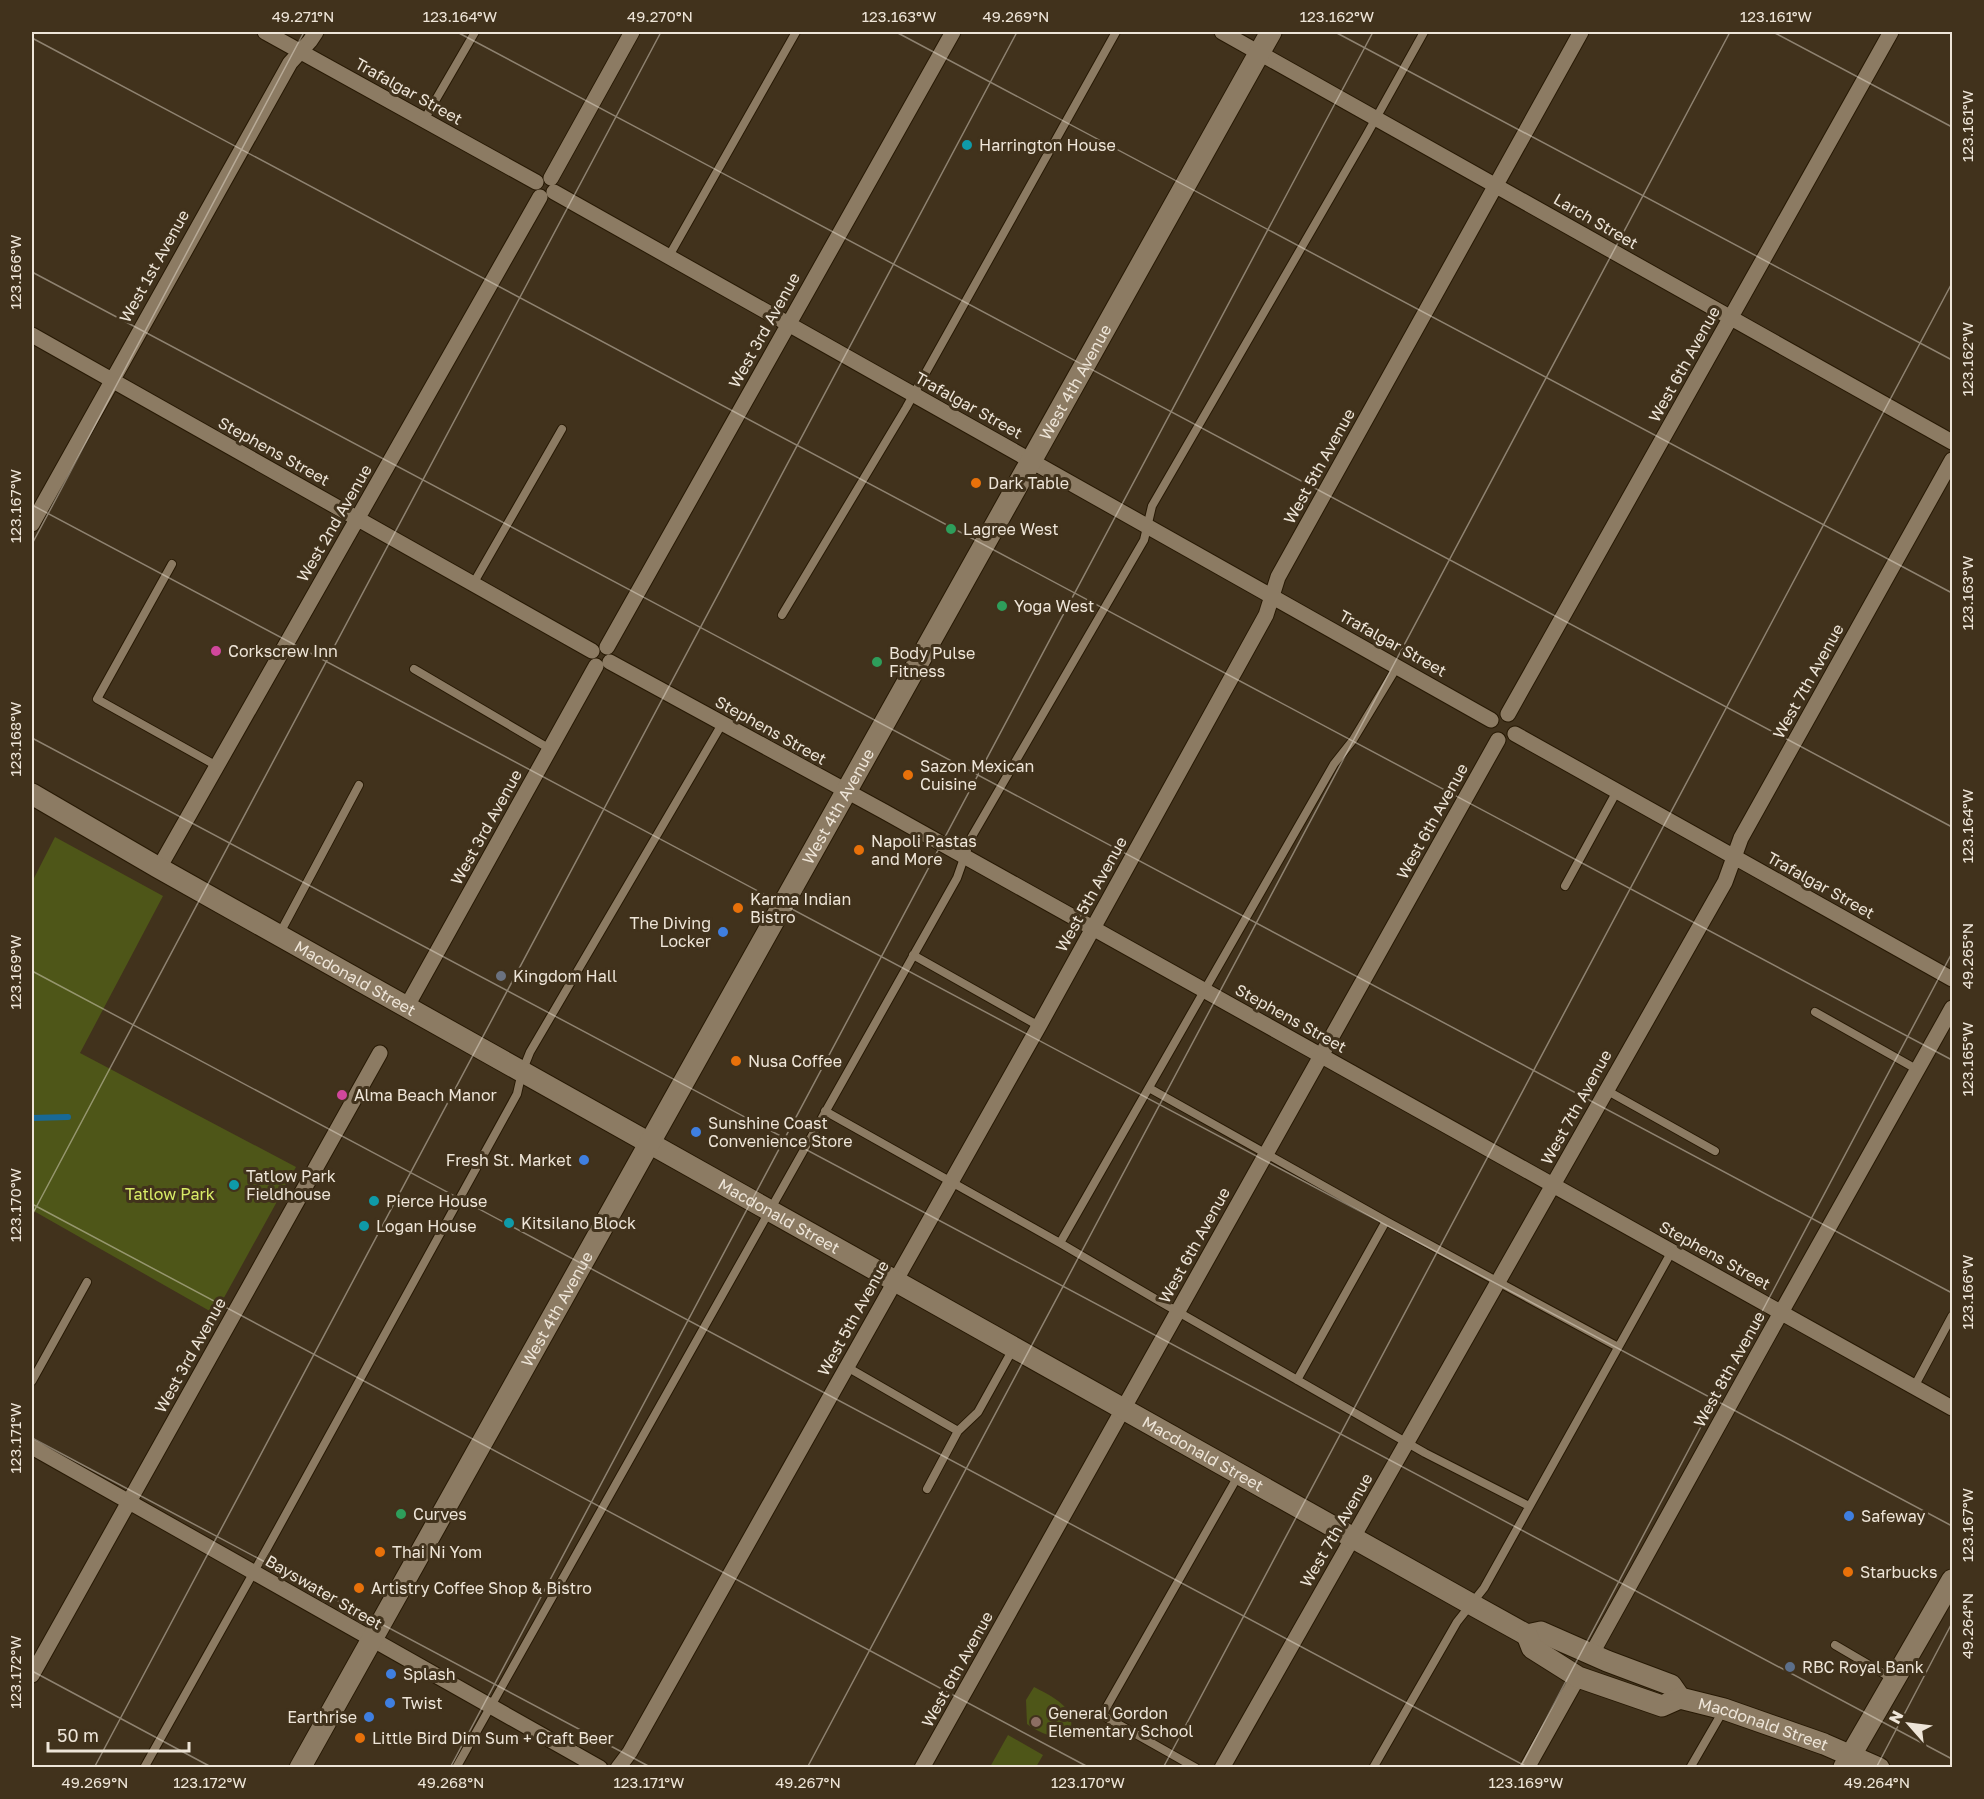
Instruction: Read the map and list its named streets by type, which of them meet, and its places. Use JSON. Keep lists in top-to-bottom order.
{
  "streets": {
    "main road": ["West 4th Avenue", "Macdonald Street"],
    "street": [
      "Trafalgar Street",
      "Larch Street",
      "West 1st Avenue",
      "West 3rd Avenue",
      "West 6th Avenue",
      "Stephens Street",
      "West 5th Avenue",
      "West 2nd Avenue",
      "West 7th Avenue",
      "West 8th Avenue",
      "Bayswater Street"
    ]
  },
  "crossings": [
    ["Trafalgar Street", "West 1st Avenue"],
    ["Trafalgar Street", "West 3rd Avenue"],
    ["Trafalgar Street", "West 6th Avenue"],
    ["Trafalgar Street", "West 4th Avenue"],
    ["Trafalgar Street", "West 5th Avenue"],
    ["Trafalgar Street", "West 2nd Avenue"],
    ["Trafalgar Street", "West 7th Avenue"],
    ["Larch Street", "West 6th Avenue"],
    ["Larch Street", "West 4th Avenue"],
    ["Larch Street", "West 5th Avenue"],
    ["West 1st Avenue", "Stephens Street"],
    ["West 3rd Avenue", "Stephens Street"],
    ["West 3rd Avenue", "Macdonald Street"],
    ["West 3rd Avenue", "Bayswater Street"],
    ["West 6th Avenue", "Stephens Street"],
    ["West 6th Avenue", "Macdonald Street"],
    ["West 4th Avenue", "Stephens Street"],
    ["West 4th Avenue", "Macdonald Street"],
    ["West 4th Avenue", "Bayswater Street"],
    ["Stephens Street", "West 5th Avenue"],
    ["Stephens Street", "West 2nd Avenue"],
    ["Stephens Street", "West 7th Avenue"],
    ["Stephens Street", "West 8th Avenue"],
    ["West 5th Avenue", "Macdonald Street"],
    ["West 2nd Avenue", "Macdonald Street"],
    ["West 7th Avenue", "Macdonald Street"],
    ["Macdonald Street", "West 8th Avenue"]
  ],
  "parks": ["Tatlow Park"],
  "places": [
    "Harrington House",
    "Dark Table",
    "Lagree West",
    "Yoga West",
    "Corkscrew Inn",
    "Body Pulse Fitness",
    "Sazon Mexican Cuisine",
    "Napoli Pastas and More",
    "Karma Indian Bistro",
    "The Diving Locker",
    "Kingdom Hall",
    "Nusa Coffee",
    "Alma Beach Manor",
    "Sunshine Coast Convenience Store",
    "Fresh St. Market",
    "Tatlow Park Fieldhouse",
    "Pierce House",
    "Kitsilano Block",
    "Logan House",
    "Curves",
    "Safeway",
    "Thai Ni Yom",
    "Starbucks",
    "Artistry Coffee Shop & Bistro",
    "RBC Royal Bank",
    "Splash",
    "Twist",
    "Earthrise",
    "General Gordon Elementary School",
    "Little Bird Dim Sum + Craft Beer"
  ],
  "scale_bar": "50 m",
  "north": "top left",
  "coordinates": [
    "49.271°N",
    "123.164°W",
    "49.270°N",
    "123.163°W",
    "49.269°N",
    "123.162°W",
    "123.161°W",
    "123.166°W",
    "123.167°W",
    "123.168°W",
    "49.265°N",
    "123.169°W",
    "123.165°W",
    "123.170°W",
    "123.171°W",
    "49.264°N",
    "123.172°W",
    "49.268°N",
    "49.267°N"
  ]
}
